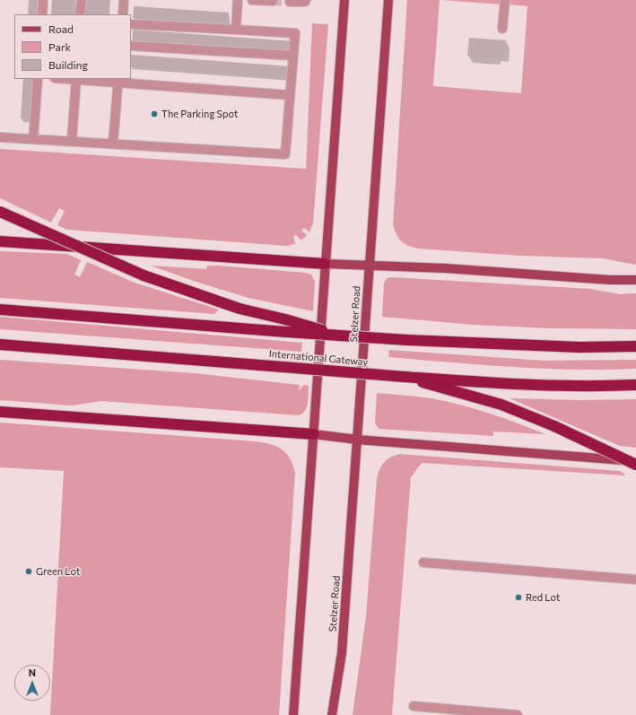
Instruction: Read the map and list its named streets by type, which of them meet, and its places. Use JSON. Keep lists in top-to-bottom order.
{
  "streets": {
    "highway": ["International Gateway"],
    "main road": ["Stelzer Road"]
  },
  "places": ["The Parking Spot", "Green Lot", "Red Lot"],
  "legend": ["Road", "Park", "Building"],
  "north": "top"
}
